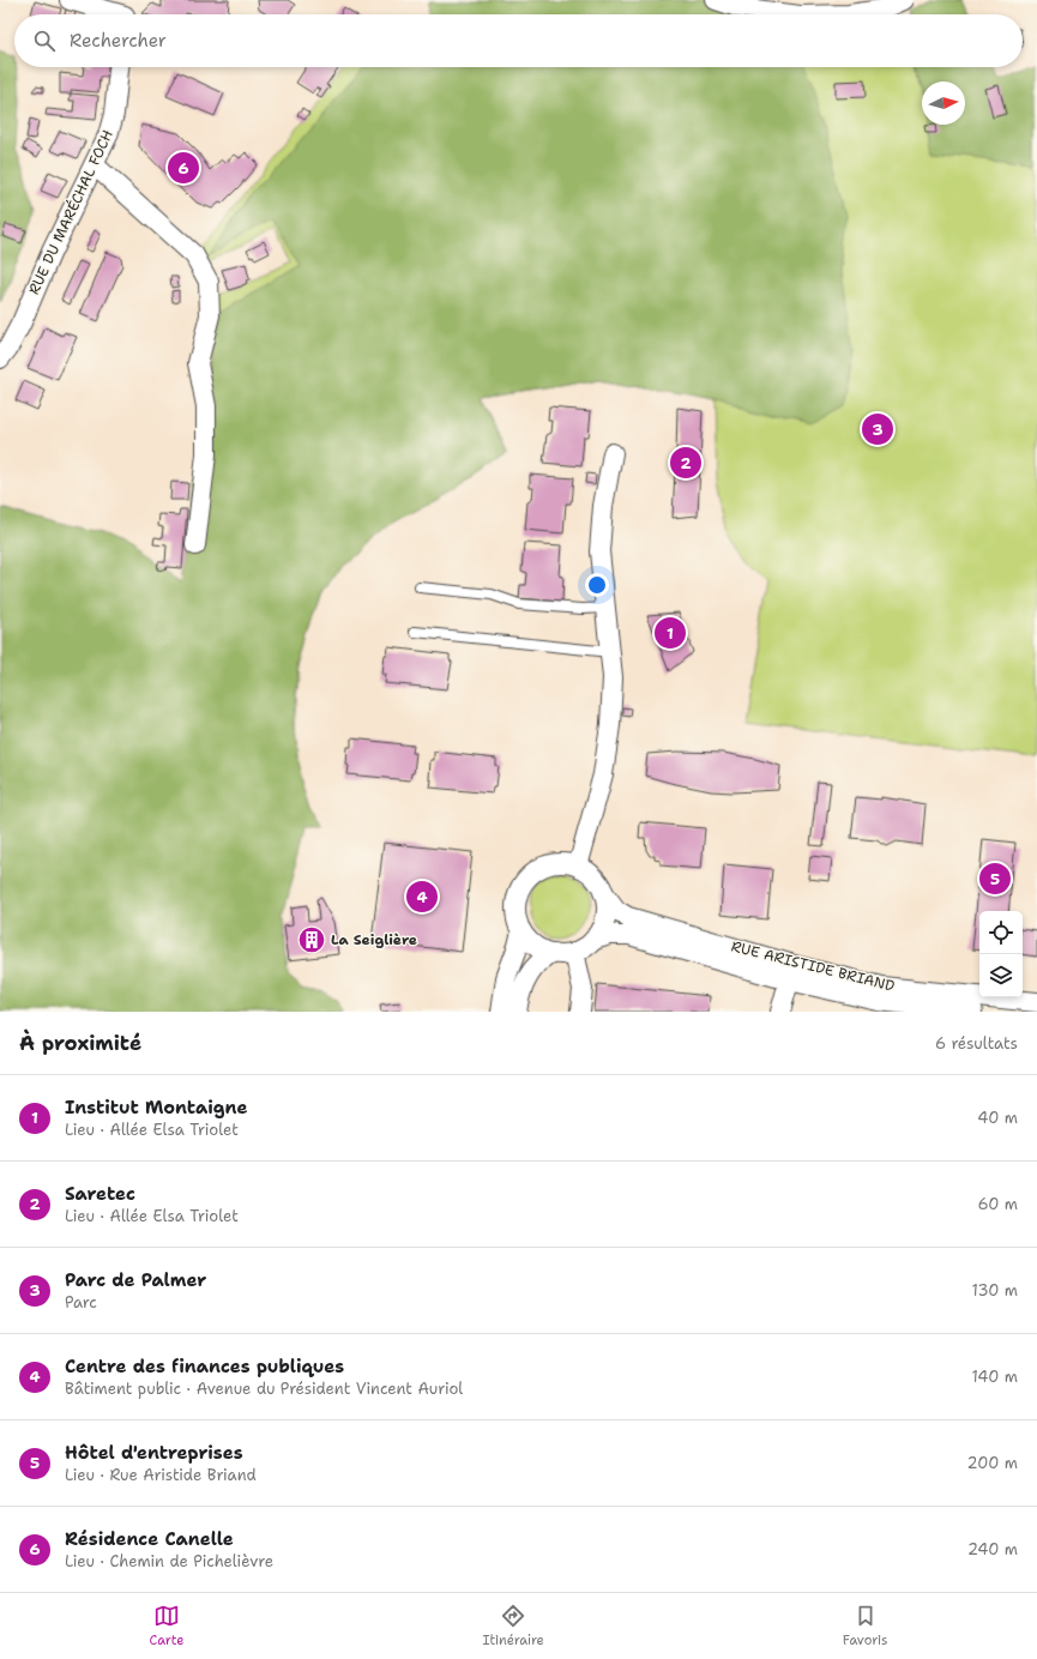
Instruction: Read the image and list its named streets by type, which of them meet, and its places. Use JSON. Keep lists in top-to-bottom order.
{
  "streets": {
    "street": ["RUE DU MARÉCHAL FOCH", "RUE ARISTIDE BRIAND"]
  },
  "places": {
    "building": ["La Seiglière"]
  },
  "north": "right",
  "page": {
    "search": "Rechercher",
    "pins": [
      "6",
      "3",
      "2",
      "1",
      "5",
      "4"
    ],
    "heading": ["À proximité", "6 résultats"],
    "list": [
      {
        "mark": "1",
        "name": "Institut Montaigne",
        "note": "Lieu · Allée Elsa Triolet",
        "value": "40 m"
      },
      {
        "mark": "2",
        "name": "Saretec",
        "note": "Lieu · Allée Elsa Triolet",
        "value": "60 m"
      },
      {
        "mark": "3",
        "name": "Parc de Palmer",
        "note": "Parc",
        "value": "130 m"
      },
      {
        "mark": "4",
        "name": "Centre des finances publiques",
        "note": "Bâtiment public · Avenue du Président Vincent Auriol",
        "value": "140 m"
      },
      {
        "mark": "5",
        "name": "Hôtel d'entreprises",
        "note": "Lieu · Rue Aristide Briand",
        "value": "200 m"
      },
      {
        "mark": "6",
        "name": "Résidence Canelle",
        "note": "Lieu · Chemin de Pichelièvre",
        "value": "240 m"
      }
    ],
    "nav": ["Carte", "Itinéraire", "Favoris"]
  }
}
